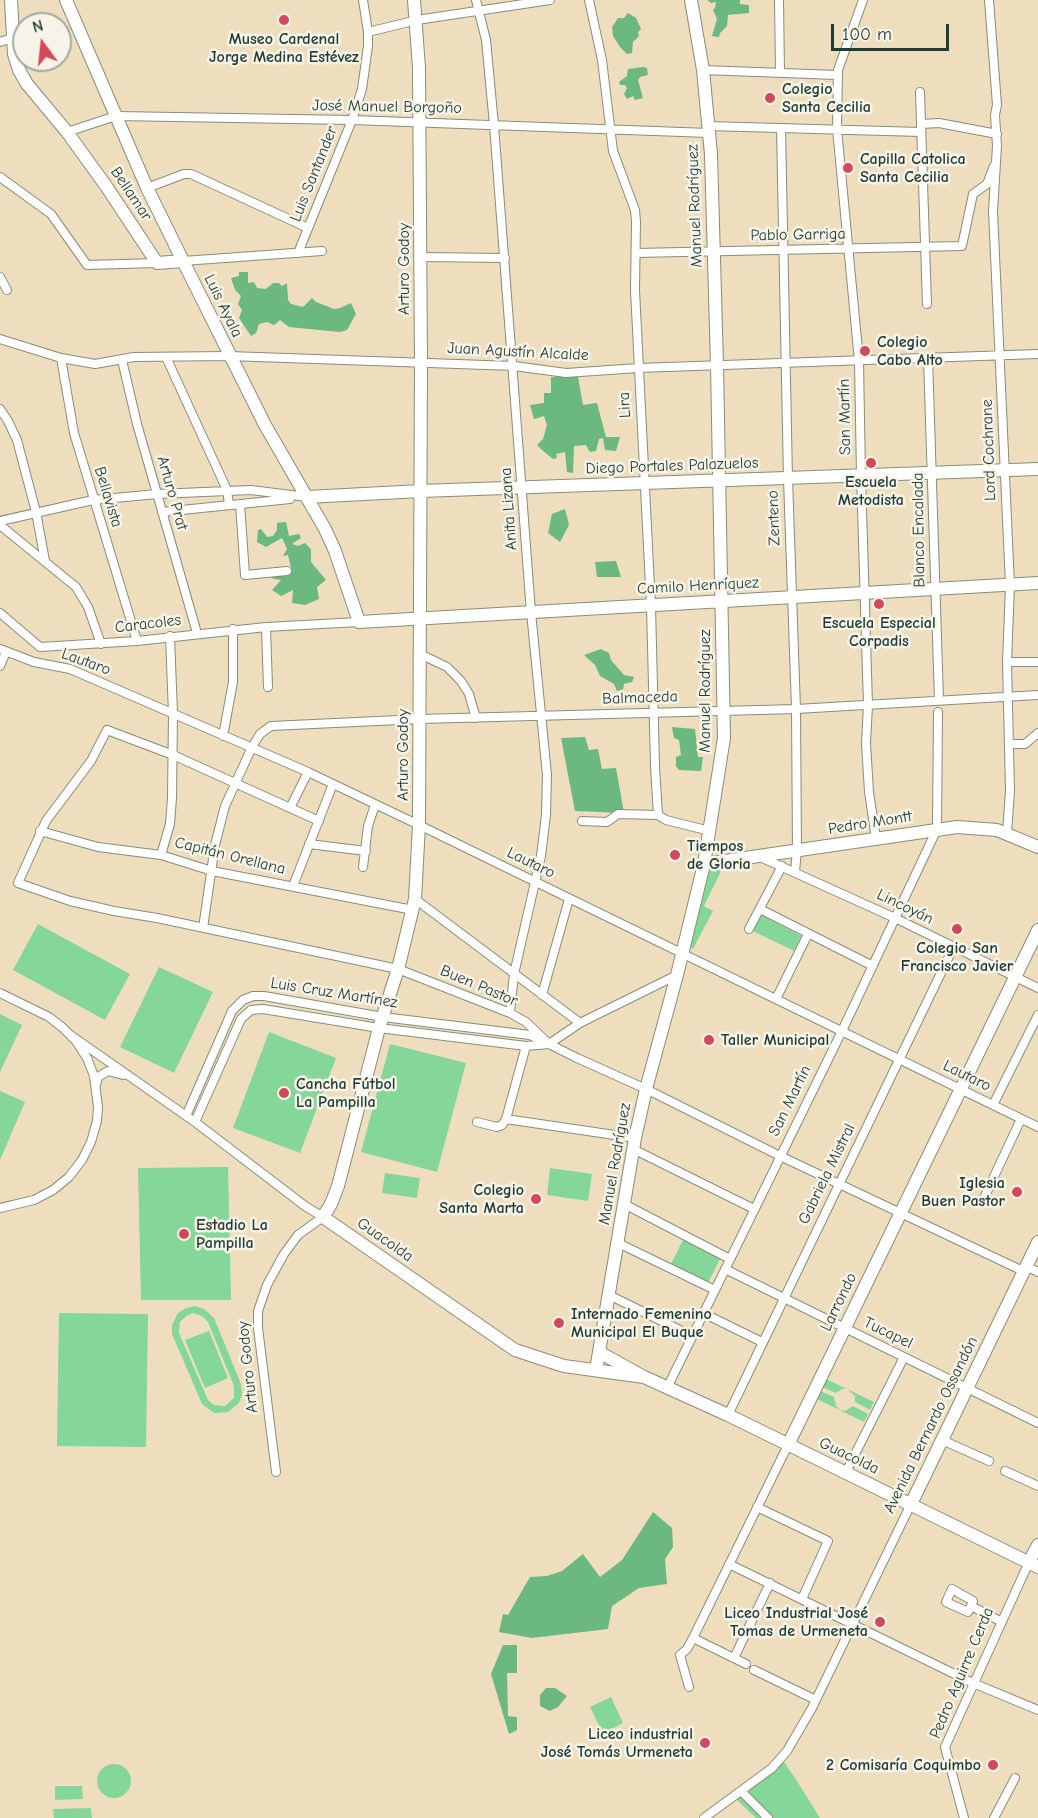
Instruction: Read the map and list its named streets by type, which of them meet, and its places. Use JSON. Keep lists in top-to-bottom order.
{
  "streets": {
    "street": [
      "José Manuel Borgoño",
      "Luis Santander",
      "Bellamar",
      "Manuel Rodríguez",
      "Pablo Garriga",
      "Arturo Godoy",
      "Luis Ayala",
      "Juan Agustín Alcalde",
      "Lira",
      "San Martín",
      "Lord Cochrane",
      "Diego Portales Palazuelos",
      "Arturo Prat",
      "Bellavista",
      "Anita Lizana",
      "Zenteno",
      "Blanco Encalada",
      "Camilo Henríquez",
      "Caracoles",
      "Lautaro",
      "Balmaceda",
      "Pedro Montt",
      "Capitán Orellana",
      "Lincoyán",
      "Buen Pastor",
      "Luis Cruz Martínez",
      "Gabriela Mistral",
      "Guacolda",
      "Larrondo",
      "Tucapel",
      "Avenida Bernardo Ossandón",
      "Pedro Aguirre Cerda"
    ]
  },
  "crossings": [
    ["José Manuel Borgoño", "Luis Santander"],
    ["José Manuel Borgoño", "Bellamar"],
    ["José Manuel Borgoño", "Manuel Rodríguez"],
    ["José Manuel Borgoño", "Arturo Godoy"],
    ["José Manuel Borgoño", "Luis Ayala"],
    ["José Manuel Borgoño", "Lira"],
    ["José Manuel Borgoño", "San Martín"],
    ["José Manuel Borgoño", "Lord Cochrane"],
    ["José Manuel Borgoño", "Anita Lizana"],
    ["José Manuel Borgoño", "Zenteno"],
    ["Manuel Rodríguez", "Pablo Garriga"],
    ["Manuel Rodríguez", "Juan Agustín Alcalde"],
    ["Manuel Rodríguez", "Diego Portales Palazuelos"],
    ["Manuel Rodríguez", "Camilo Henríquez"],
    ["Manuel Rodríguez", "Lautaro"],
    ["Manuel Rodríguez", "Balmaceda"],
    ["Manuel Rodríguez", "Pedro Montt"],
    ["Manuel Rodríguez", "Buen Pastor"],
    ["Manuel Rodríguez", "Luis Cruz Martínez"],
    ["Manuel Rodríguez", "Guacolda"],
    ["Pablo Garriga", "Lira"],
    ["Pablo Garriga", "San Martín"],
    ["Pablo Garriga", "Lord Cochrane"],
    ["Pablo Garriga", "Zenteno"],
    ["Arturo Godoy", "Juan Agustín Alcalde"],
    ["Arturo Godoy", "Diego Portales Palazuelos"],
    ["Arturo Godoy", "Camilo Henríquez"],
    ["Arturo Godoy", "Lautaro"],
    ["Arturo Godoy", "Balmaceda"],
    ["Arturo Godoy", "Capitán Orellana"],
    ["Arturo Godoy", "Buen Pastor"],
    ["Arturo Godoy", "Luis Cruz Martínez"],
    ["Arturo Godoy", "Guacolda"],
    ["Luis Ayala", "Juan Agustín Alcalde"],
    ["Luis Ayala", "Diego Portales Palazuelos"],
    ["Luis Ayala", "Camilo Henríquez"],
    ["Luis Ayala", "Caracoles"],
    ["Juan Agustín Alcalde", "Lira"],
    ["Juan Agustín Alcalde", "San Martín"],
    ["Juan Agustín Alcalde", "Lord Cochrane"],
    ["Juan Agustín Alcalde", "Arturo Prat"],
    ["Juan Agustín Alcalde", "Bellavista"],
    ["Juan Agustín Alcalde", "Anita Lizana"],
    ["Juan Agustín Alcalde", "Zenteno"],
    ["Juan Agustín Alcalde", "Blanco Encalada"],
    ["Lira", "Diego Portales Palazuelos"],
    ["Lira", "Camilo Henríquez"],
    ["Lira", "Balmaceda"],
    ["San Martín", "Diego Portales Palazuelos"],
    ["San Martín", "Camilo Henríquez"],
    ["San Martín", "Lautaro"],
    ["San Martín", "Balmaceda"],
    ["San Martín", "Pedro Montt"],
    ["San Martín", "Lincoyán"],
    ["San Martín", "Buen Pastor"],
    ["San Martín", "Guacolda"],
    ["San Martín", "Tucapel"],
    ["Lord Cochrane", "Diego Portales Palazuelos"],
    ["Lord Cochrane", "Camilo Henríquez"],
    ["Lord Cochrane", "Balmaceda"],
    ["Lord Cochrane", "Pedro Montt"],
    ["Diego Portales Palazuelos", "Arturo Prat"],
    ["Diego Portales Palazuelos", "Bellavista"],
    ["Diego Portales Palazuelos", "Anita Lizana"],
    ["Diego Portales Palazuelos", "Zenteno"],
    ["Diego Portales Palazuelos", "Blanco Encalada"],
    ["Diego Portales Palazuelos", "Caracoles"],
    ["Arturo Prat", "Caracoles"],
    ["Bellavista", "Caracoles"],
    ["Anita Lizana", "Camilo Henríquez"],
    ["Anita Lizana", "Lautaro"],
    ["Anita Lizana", "Balmaceda"],
    ["Anita Lizana", "Capitán Orellana"],
    ["Anita Lizana", "Buen Pastor"],
    ["Zenteno", "Camilo Henríquez"],
    ["Zenteno", "Balmaceda"],
    ["Zenteno", "Pedro Montt"],
    ["Zenteno", "Lincoyán"],
    ["Blanco Encalada", "Camilo Henríquez"],
    ["Blanco Encalada", "Balmaceda"],
    ["Camilo Henríquez", "Caracoles"],
    ["Lautaro", "Balmaceda"],
    ["Lautaro", "Gabriela Mistral"],
    ["Lautaro", "Larrondo"],
    ["Pedro Montt", "Lincoyán"],
    ["Capitán Orellana", "Buen Pastor"],
    ["Capitán Orellana", "Luis Cruz Martínez"],
    ["Lincoyán", "Gabriela Mistral"],
    ["Lincoyán", "Larrondo"],
    ["Buen Pastor", "Luis Cruz Martínez"],
    ["Buen Pastor", "Gabriela Mistral"],
    ["Buen Pastor", "Larrondo"],
    ["Buen Pastor", "Avenida Bernardo Ossandón"],
    ["Luis Cruz Martínez", "Guacolda"],
    ["Gabriela Mistral", "Guacolda"],
    ["Gabriela Mistral", "Tucapel"],
    ["Guacolda", "Larrondo"],
    ["Guacolda", "Avenida Bernardo Ossandón"],
    ["Guacolda", "Pedro Aguirre Cerda"],
    ["Larrondo", "Tucapel"],
    ["Tucapel", "Avenida Bernardo Ossandón"]
  ],
  "places": [
    "Museo Cardenal Jorge Medina Estévez",
    "Colegio Santa Cecilia",
    "Capilla Catolica Santa Cecilia",
    "Colegio Cabo Alto",
    "Escuela Metodista",
    "Escuela Especial Corpadis",
    "Tiempos de Gloria",
    "Colegio San Francisco Javier",
    "Taller Municipal",
    "Cancha Fútbol La Pampilla",
    "Iglesia Buen Pastor",
    "Colegio Santa Marta",
    "Estadio La Pampilla",
    "Internado Femenino Municipal El Buque",
    "Liceo Industrial José Tomas de Urmeneta",
    "Liceo industrial José Tomás Urmeneta",
    "2 Comisaría Coquimbo"
  ],
  "scale_bar": "100 m",
  "north": "top"
}
